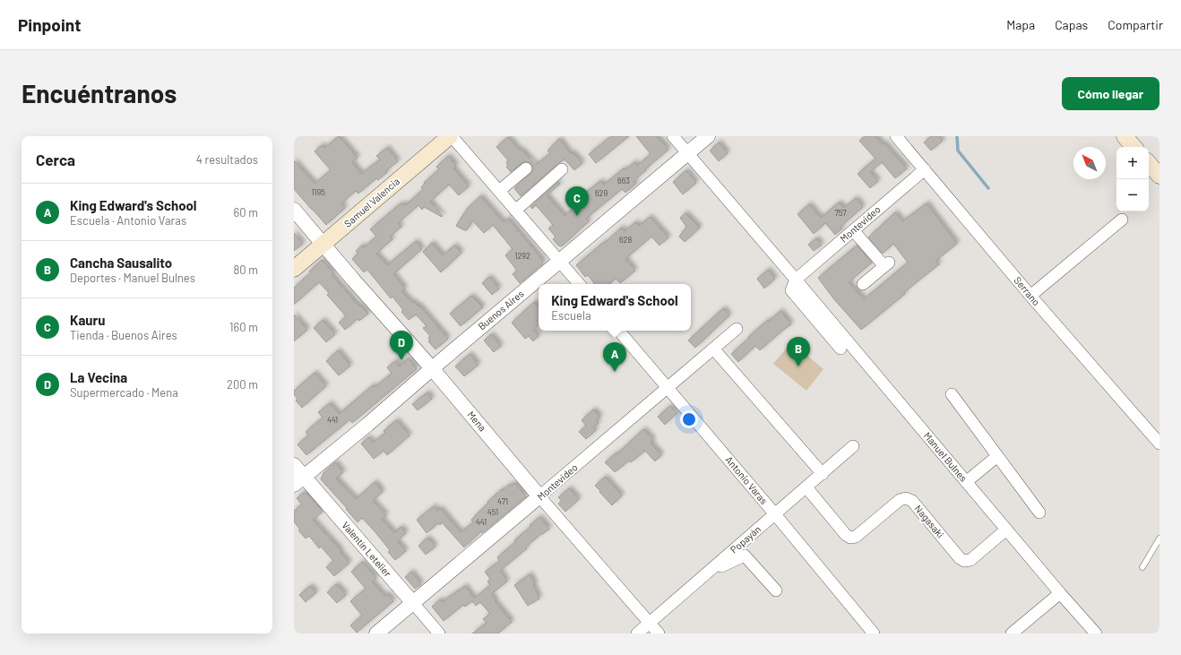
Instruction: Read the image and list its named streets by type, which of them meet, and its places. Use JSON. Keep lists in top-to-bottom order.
{
  "streets": {
    "main road": ["Samuel Valencia"],
    "street": [
      "Montevideo",
      "Serrano",
      "Buenos Aires",
      "Mena",
      "Manuel Bulnes",
      "Antonio Varas",
      "Nagasaki",
      "Popayán",
      "Valentín Letelier"
    ]
  },
  "crossings": [
    ["Samuel Valencia", "Mena"],
    ["Montevideo", "Serrano"],
    ["Montevideo", "Mena"],
    ["Montevideo", "Manuel Bulnes"],
    ["Montevideo", "Antonio Varas"],
    ["Montevideo", "Valentín Letelier"],
    ["Buenos Aires", "Mena"],
    ["Buenos Aires", "Manuel Bulnes"],
    ["Buenos Aires", "Valentín Letelier"],
    ["Mena", "Popayán"],
    ["Manuel Bulnes", "Nagasaki"],
    ["Antonio Varas", "Popayán"],
    ["Nagasaki", "Popayán"]
  ],
  "house_numbers": [
    "663",
    "1195",
    "629",
    "757",
    "628",
    "1292",
    "441",
    "471",
    "451",
    "441"
  ],
  "north": "top left",
  "page": {
    "header": "Pinpoint",
    "nav": ["Mapa", "Capas", "Compartir"],
    "buttons": "Cómo llegar",
    "title": "Encuéntranos",
    "heading": ["Cerca", "4 resultados"],
    "map_buttons": ["+", "−"],
    "list": [
      {
        "mark": "A",
        "name": "King Edward's School",
        "note": "Escuela · Antonio Varas",
        "value": "60 m"
      },
      {
        "mark": "B",
        "name": "Cancha Sausalito",
        "note": "Deportes · Manuel Bulnes",
        "value": "80 m"
      },
      {
        "mark": "C",
        "name": "Kauru",
        "note": "Tienda · Buenos Aires",
        "value": "160 m"
      },
      {
        "mark": "D",
        "name": "La Vecina",
        "note": "Supermercado · Mena",
        "value": "200 m"
      }
    ],
    "pins": [
      "C",
      "D",
      "B",
      "A"
    ],
    "popup": ["King Edward's School", "Escuela"]
  }
}
